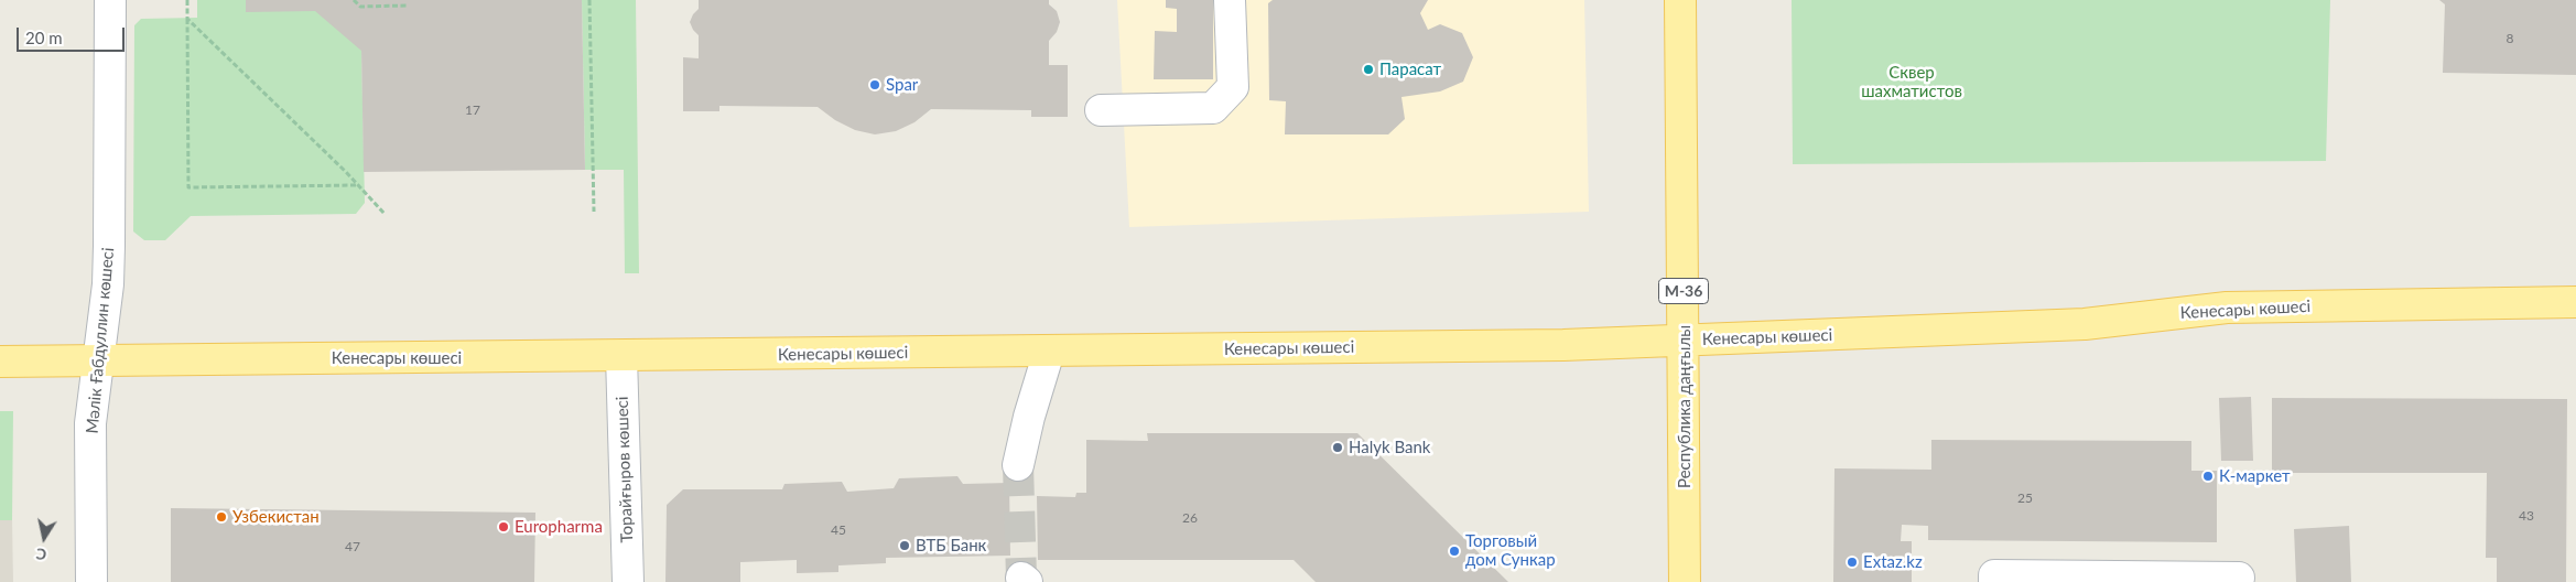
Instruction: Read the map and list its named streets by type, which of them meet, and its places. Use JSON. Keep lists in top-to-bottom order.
{
  "streets": {
    "main road": ["M-36", "Кенесары көшесі", "Республика даңғылы"],
    "street": ["Мәлік Ғабдуллин көшесі", "Торайғыров көшесі"]
  },
  "crossings": [
    ["Кенесары көшесі", "Мәлік Ғабдуллин көшесі"],
    ["Кенесары көшесі", "Республика даңғылы"],
    ["Кенесары көшесі", "Торайғыров көшесі"]
  ],
  "parks": ["Сквер шахматистов"],
  "places": [
    "Парасат",
    "Spar",
    "Halyk Bank",
    "К-маркет",
    "Узбекистан",
    "Europharma",
    "ВТБ Банк",
    "Торговый дом Сункар",
    "Extaz.kz"
  ],
  "house_numbers": [
    "8",
    "17",
    "25",
    "43",
    "26",
    "45",
    "47"
  ],
  "scale_bar": "20 m",
  "north": "bottom"
}
